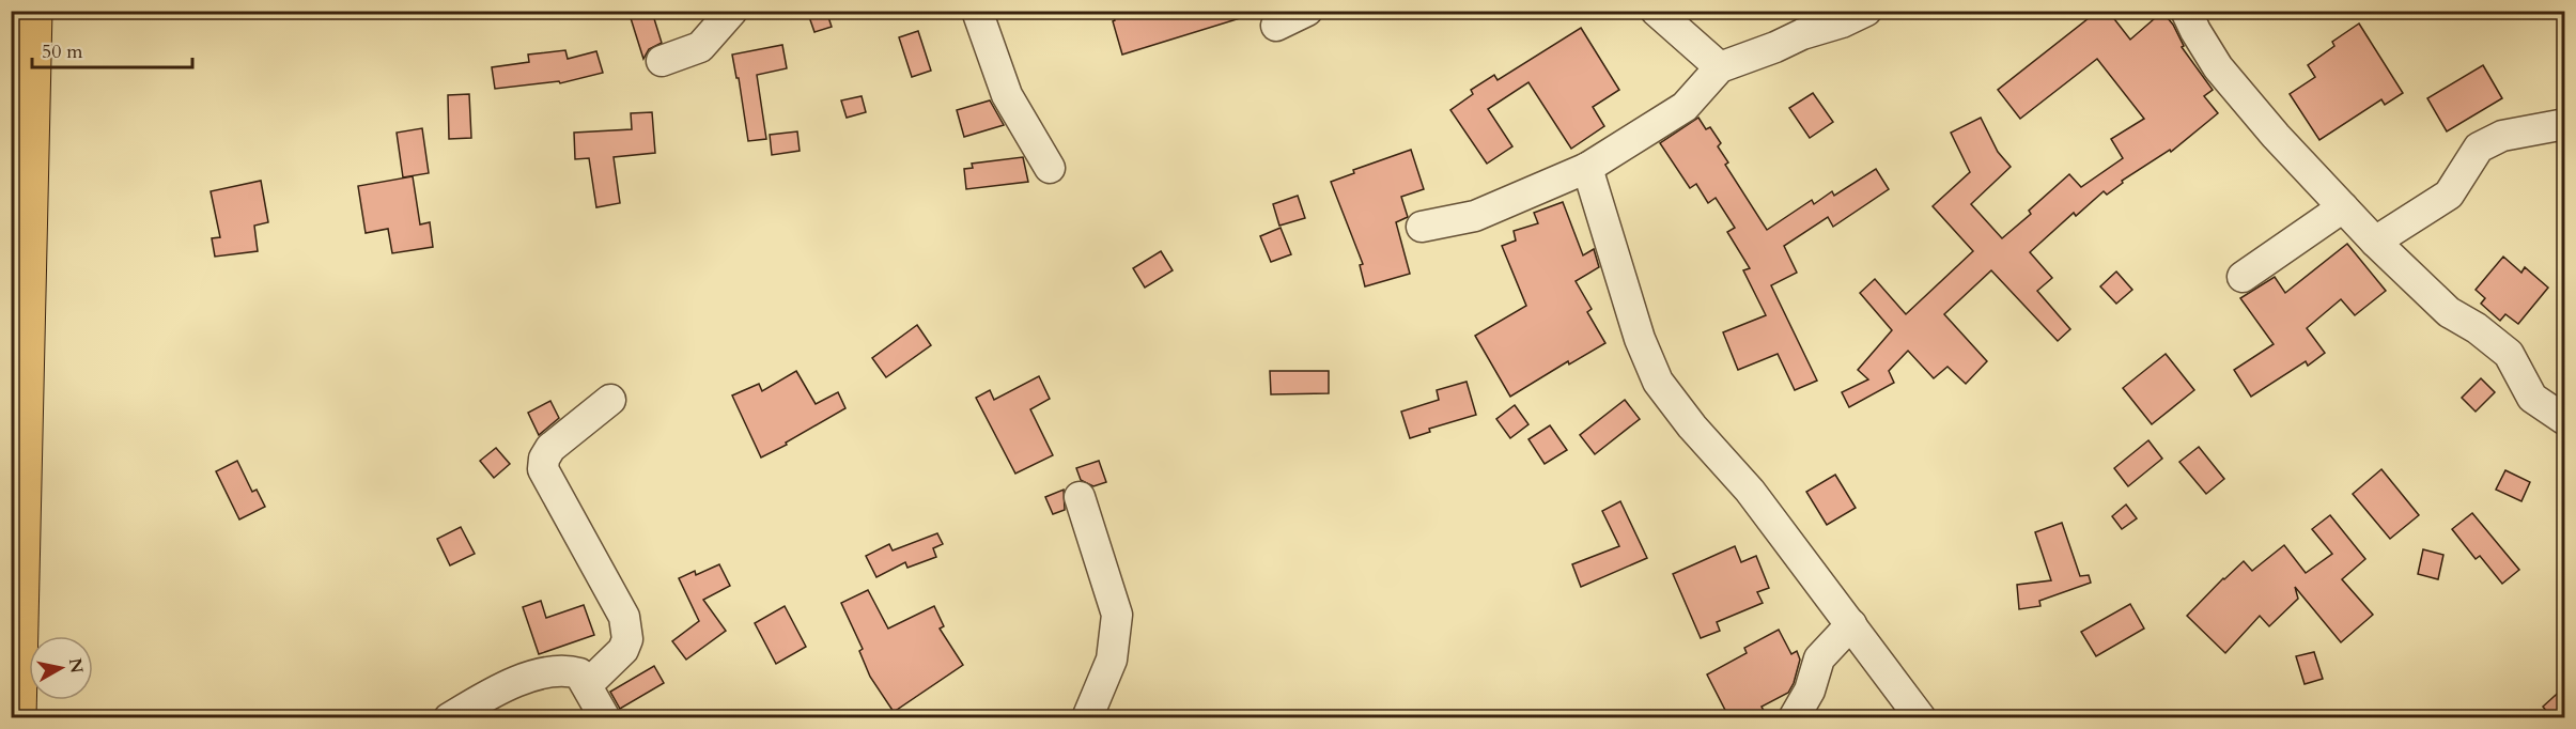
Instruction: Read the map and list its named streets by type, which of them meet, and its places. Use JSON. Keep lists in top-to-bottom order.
{
  "scale_bar": "50 m",
  "north": "right"
}
